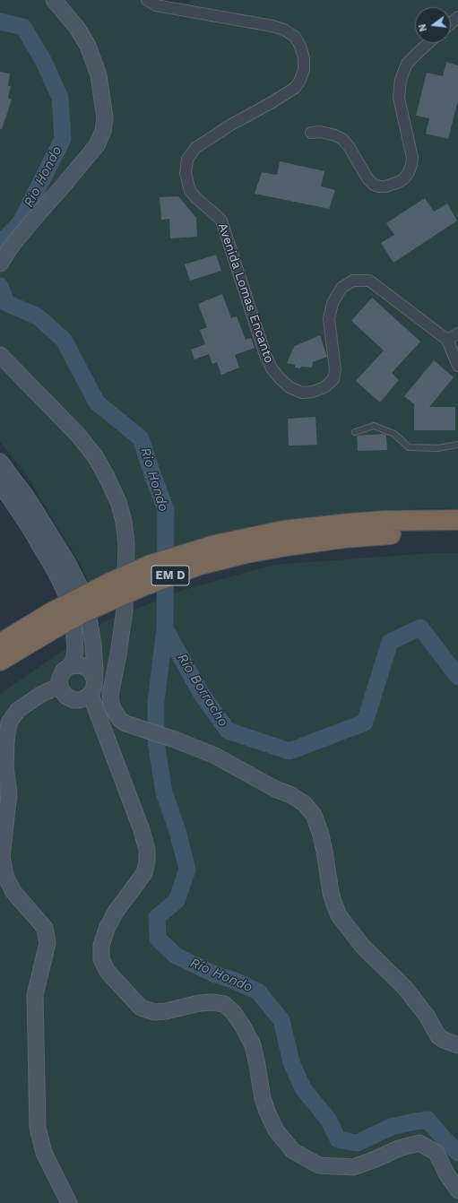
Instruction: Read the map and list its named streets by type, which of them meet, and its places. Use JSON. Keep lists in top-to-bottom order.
{
  "streets": {
    "highway": ["EM D"],
    "street": ["Avenida Lomas Encanto"]
  },
  "water": ["Rio Hondo", "Río Borracho", "Río Hondo"],
  "north": "left"
}
